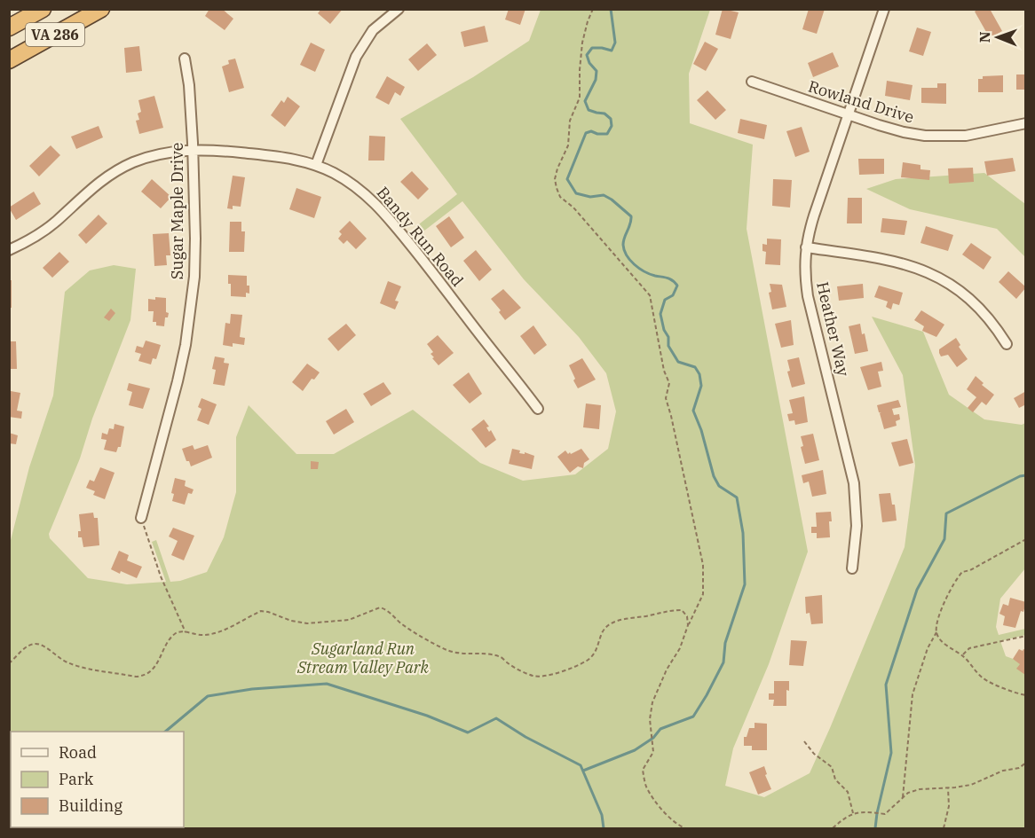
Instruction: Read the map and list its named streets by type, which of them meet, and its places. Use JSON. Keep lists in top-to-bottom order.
{
  "streets": {
    "highway": ["VA 286"],
    "street": [
      "Rowland Drive",
      "Sugar Maple Drive",
      "Bandy Run Road",
      "Heather Way"
    ]
  },
  "crossings": [
    ["Rowland Drive", "Heather Way"],
    ["Sugar Maple Drive", "Bandy Run Road"]
  ],
  "parks": ["Sugarland Run Stream Valley Park"],
  "legend": ["Road", "Park", "Building"],
  "north": "left"
}
